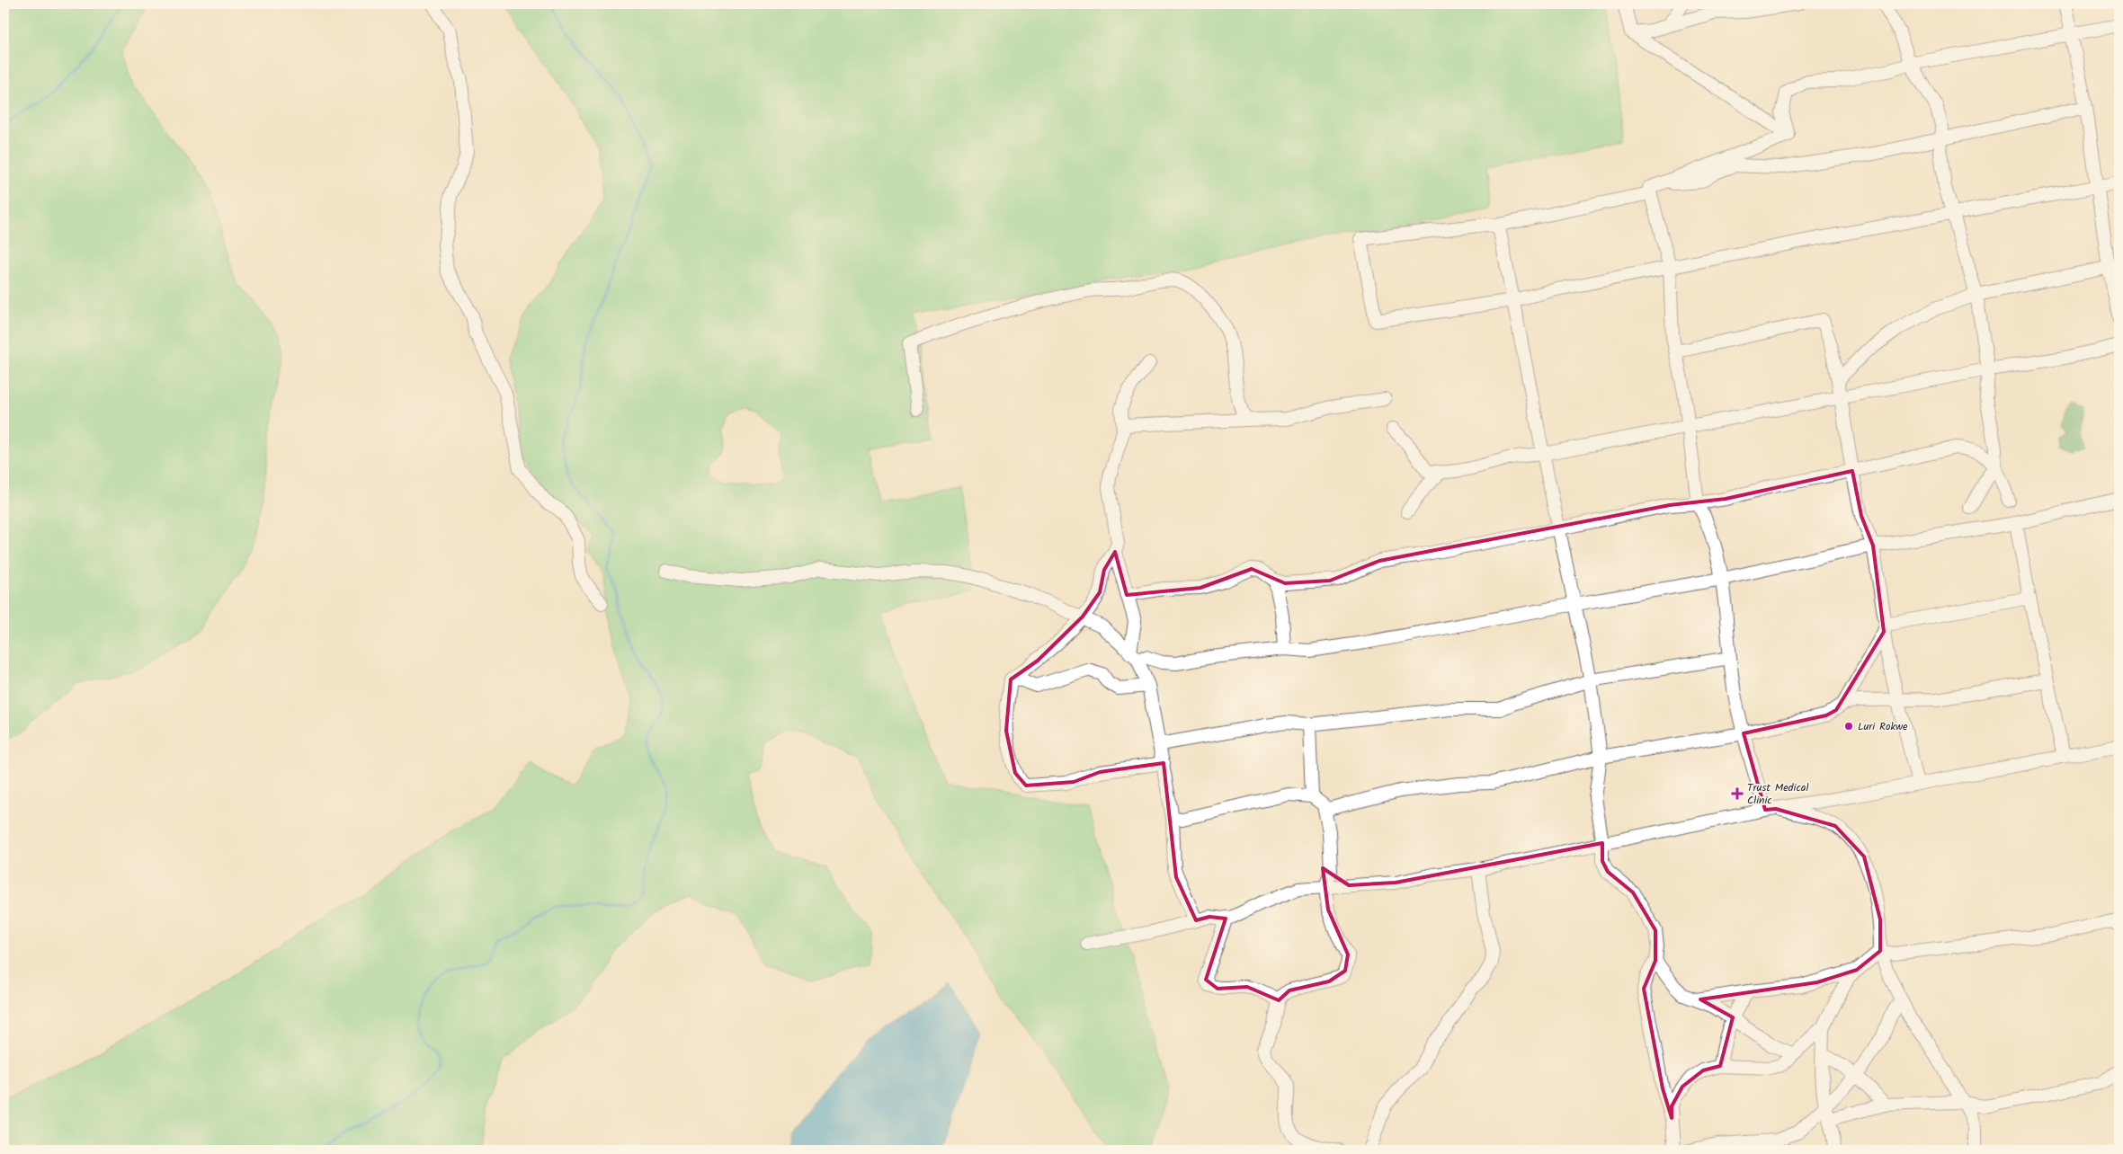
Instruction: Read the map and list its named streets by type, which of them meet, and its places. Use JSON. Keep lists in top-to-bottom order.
{
  "places": {
    "other": ["Luri Rokwe"],
    "health": ["Trust Medical Clinic"]
  }
}
